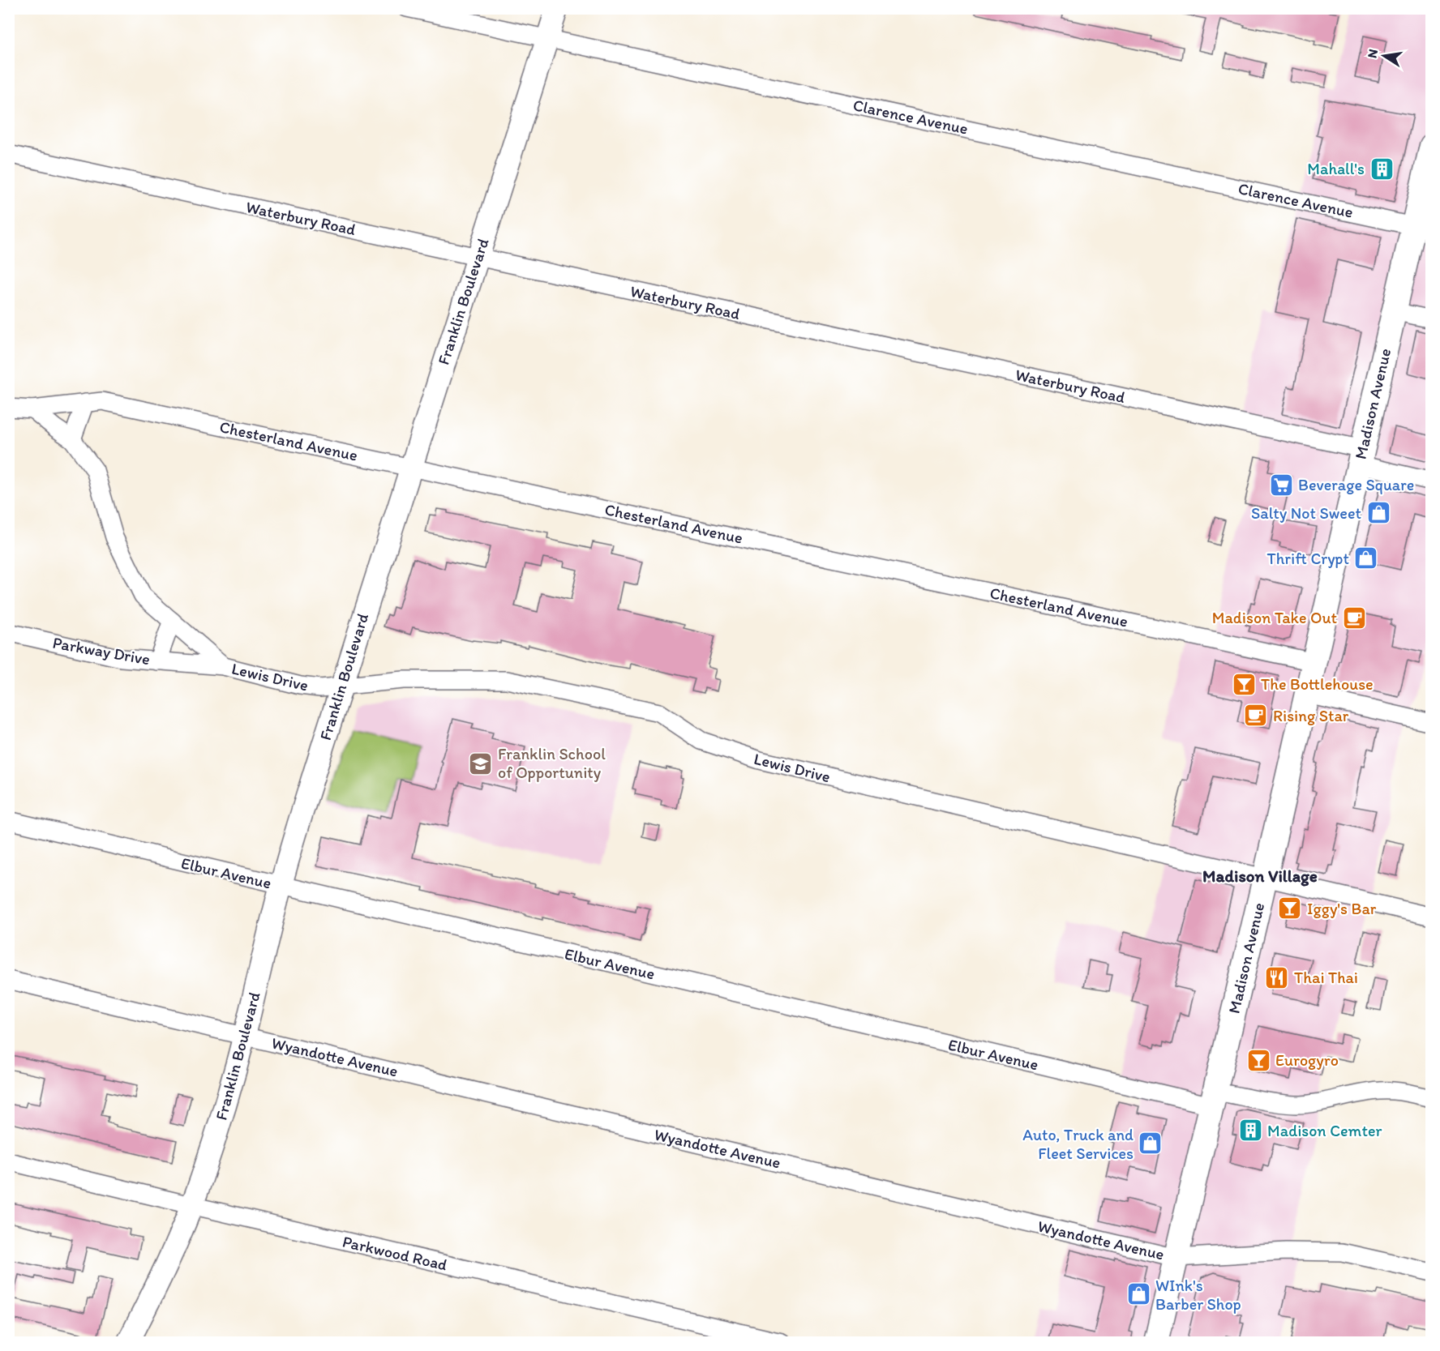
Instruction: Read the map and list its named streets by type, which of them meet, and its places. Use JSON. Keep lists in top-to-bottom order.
{
  "streets": {
    "main road": ["Madison Avenue"],
    "street": [
      "Clarence Avenue",
      "Waterbury Road",
      "Franklin Boulevard",
      "Chesterland Avenue",
      "Parkway Drive",
      "Lewis Drive",
      "Elbur Avenue",
      "Wyandotte Avenue",
      "Parkwood Road"
    ]
  },
  "crossings": [
    ["Clarence Avenue", "Franklin Boulevard"],
    ["Clarence Avenue", "Madison Avenue"],
    ["Waterbury Road", "Franklin Boulevard"],
    ["Waterbury Road", "Madison Avenue"],
    ["Franklin Boulevard", "Chesterland Avenue"],
    ["Franklin Boulevard", "Lewis Drive"],
    ["Franklin Boulevard", "Elbur Avenue"],
    ["Franklin Boulevard", "Wyandotte Avenue"],
    ["Franklin Boulevard", "Parkwood Road"],
    ["Madison Avenue", "Chesterland Avenue"],
    ["Madison Avenue", "Lewis Drive"],
    ["Madison Avenue", "Elbur Avenue"],
    ["Madison Avenue", "Wyandotte Avenue"],
    ["Chesterland Avenue", "Lewis Drive"],
    ["Parkway Drive", "Lewis Drive"]
  ],
  "districts": ["Madison Village"],
  "places": {
    "building": ["Mahall's", "Madison Cemter"],
    "supermarket": ["Beverage Square"],
    "shop": [
      "Salty Not Sweet",
      "Thrift Crypt",
      "Auto, Truck and Fleet Services",
      "WInk's Barber Shop"
    ],
    "cafe": ["Madison Take Out", "Rising Star"],
    "bar": ["The Bottlehouse", "Iggy's Bar", "Eurogyro"],
    "school or university": ["Franklin School of Opportunity"],
    "restaurant": ["Thai Thai"]
  },
  "north": "left"
}
